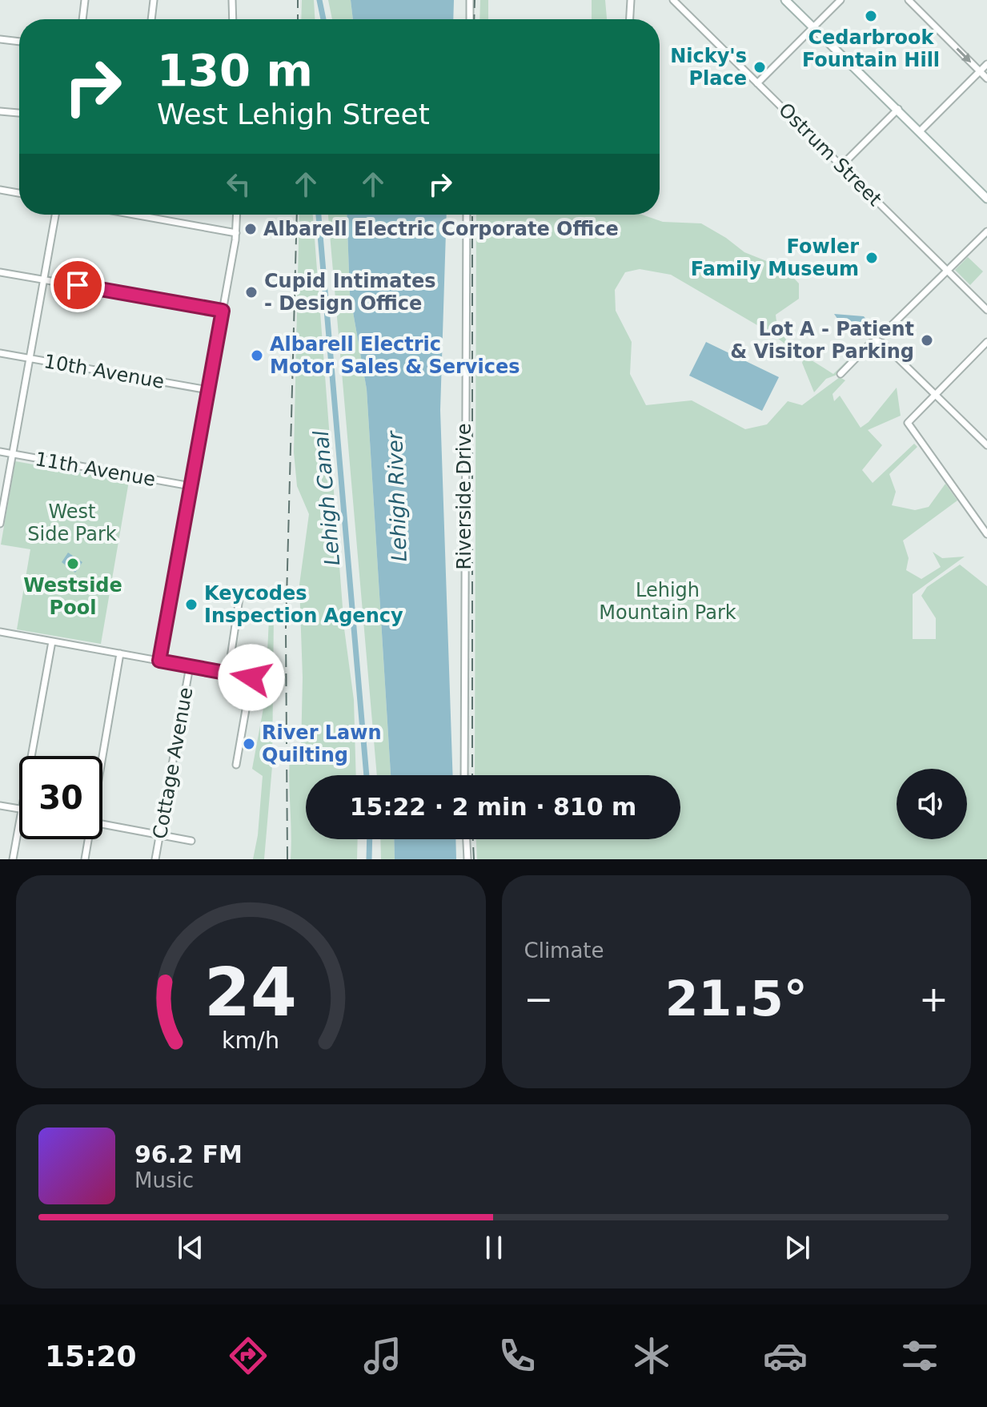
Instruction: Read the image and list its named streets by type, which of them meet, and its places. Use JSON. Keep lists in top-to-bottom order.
{
  "streets": {
    "street": [
      "Ostrum Street",
      "10th Avenue",
      "11th Avenue",
      "Riverside Drive",
      "Cottage Avenue"
    ]
  },
  "water": ["Lehigh River", "Lehigh Canal"],
  "parks": ["West Side Park", "Lehigh Mountain Park"],
  "places": [
    "Cedarbrook Fountain Hill",
    "Nicky's Place",
    "Albarell Electric Corporate Office",
    "Fowler Family Museum",
    "Cupid Intimates - Design Office",
    "Lot A - Patient & Visitor Parking",
    "Albarell Electric Motor Sales & Services",
    "Westside Pool",
    "Keycodes Inspection Agency",
    "River Lawn Quilting"
  ],
  "page": {
    "turn": ["130 m", "West Lehigh Street"],
    "limit": "30",
    "trip": "15:22 · 2 min · 810 m",
    "tile": "Climate",
    "heat": ["−", "21.5°", "+"],
    "song": ["96.2 FM", "Music"],
    "tabs": "15:20",
    "gauge": ["24", "km/h"]
  }
}
